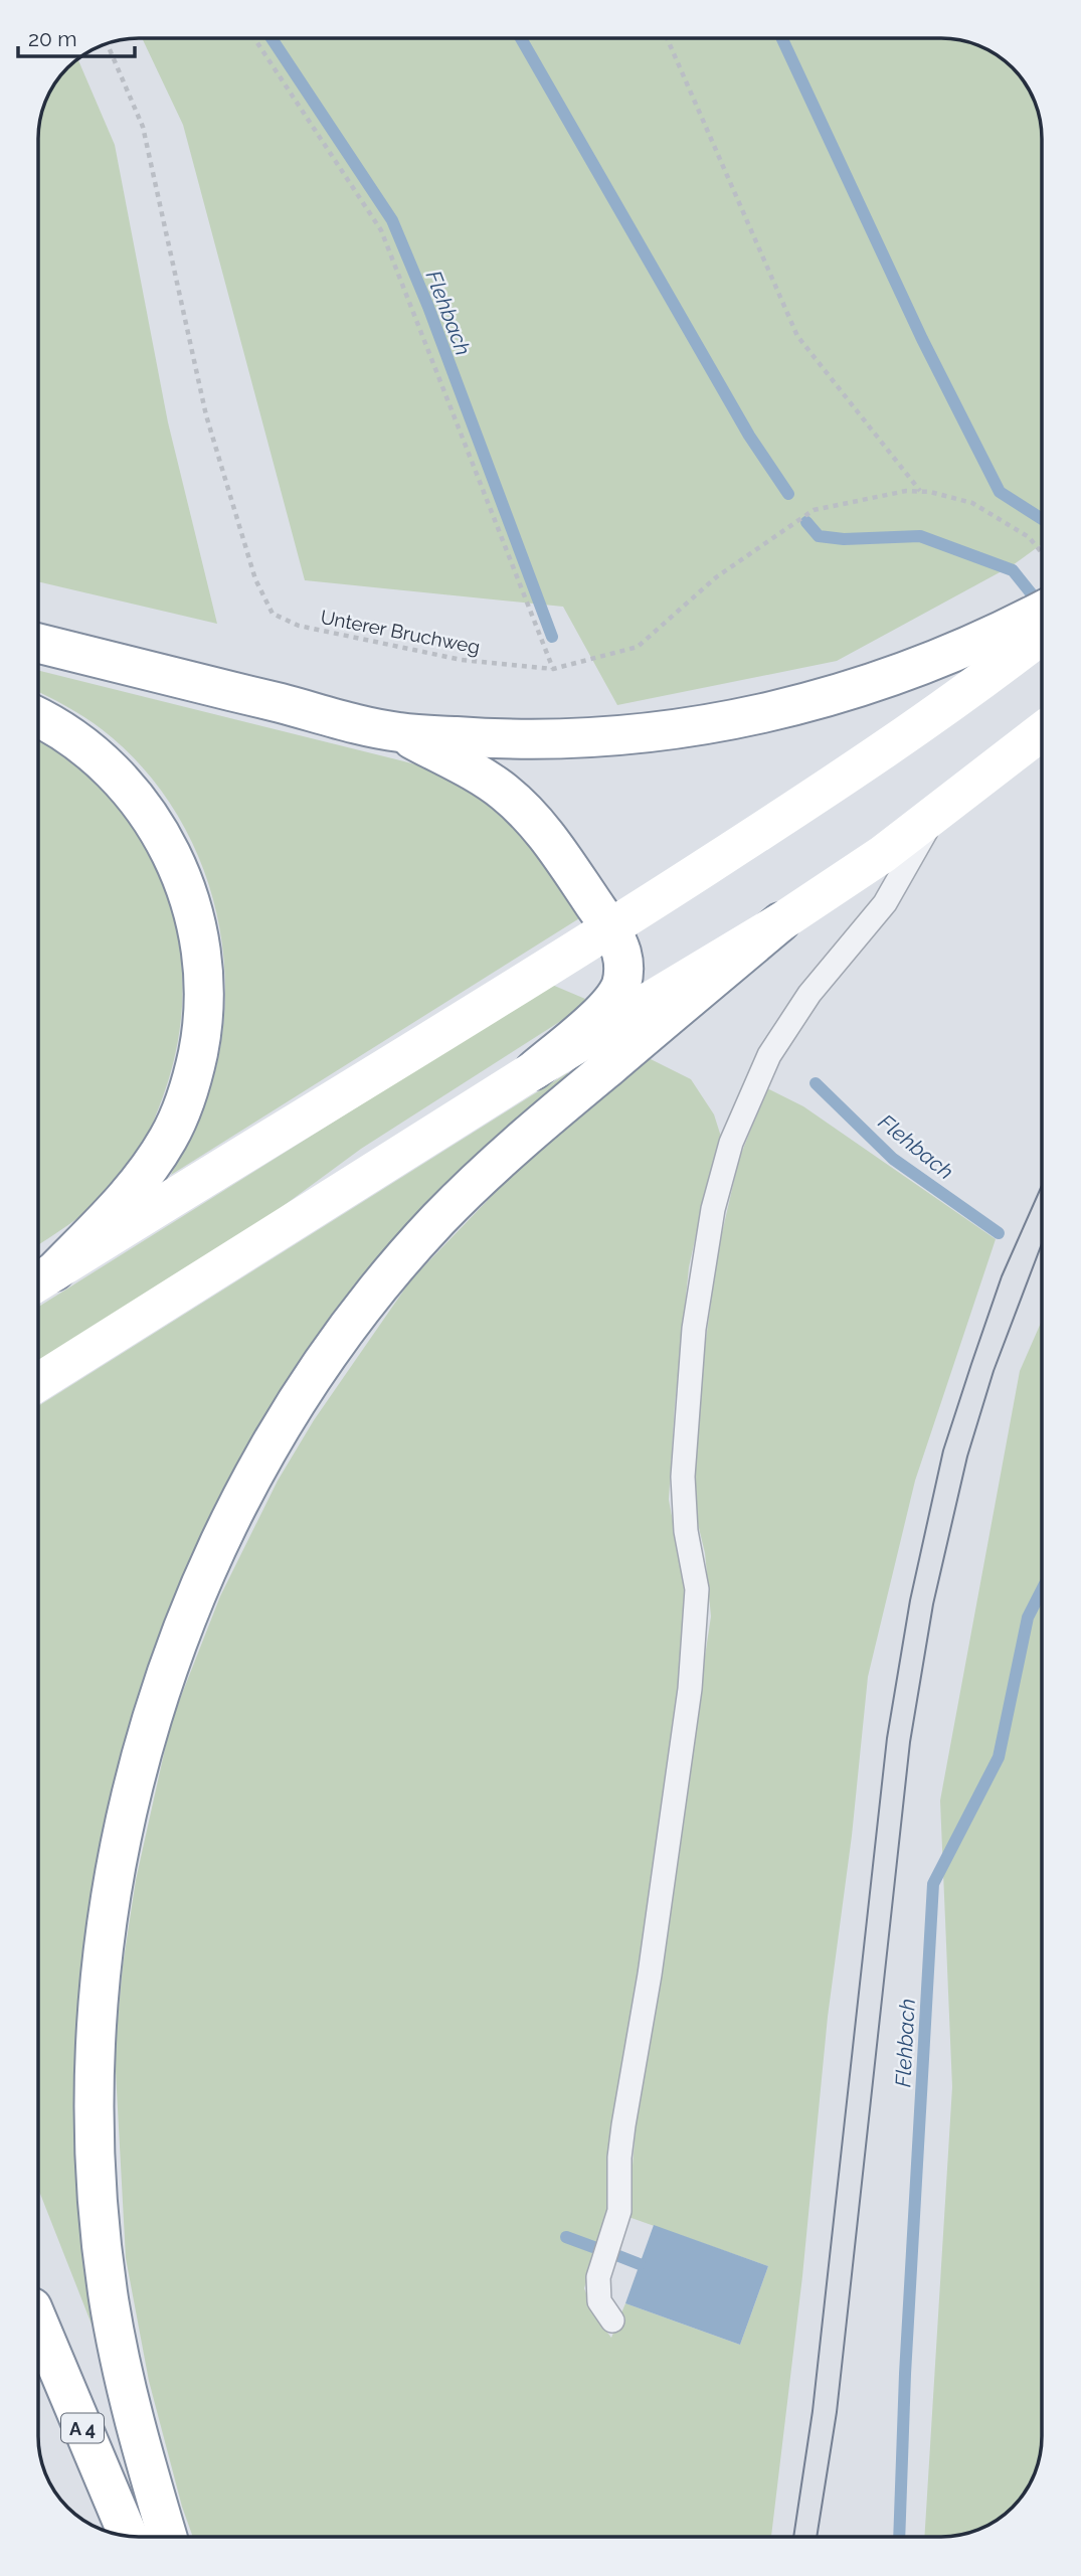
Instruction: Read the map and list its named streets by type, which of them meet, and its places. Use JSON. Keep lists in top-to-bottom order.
{
  "streets": {
    "main road": ["A 4"],
    "path": ["Unterer Bruchweg"]
  },
  "water": ["Flehbach"],
  "scale_bar": "20 m"
}
